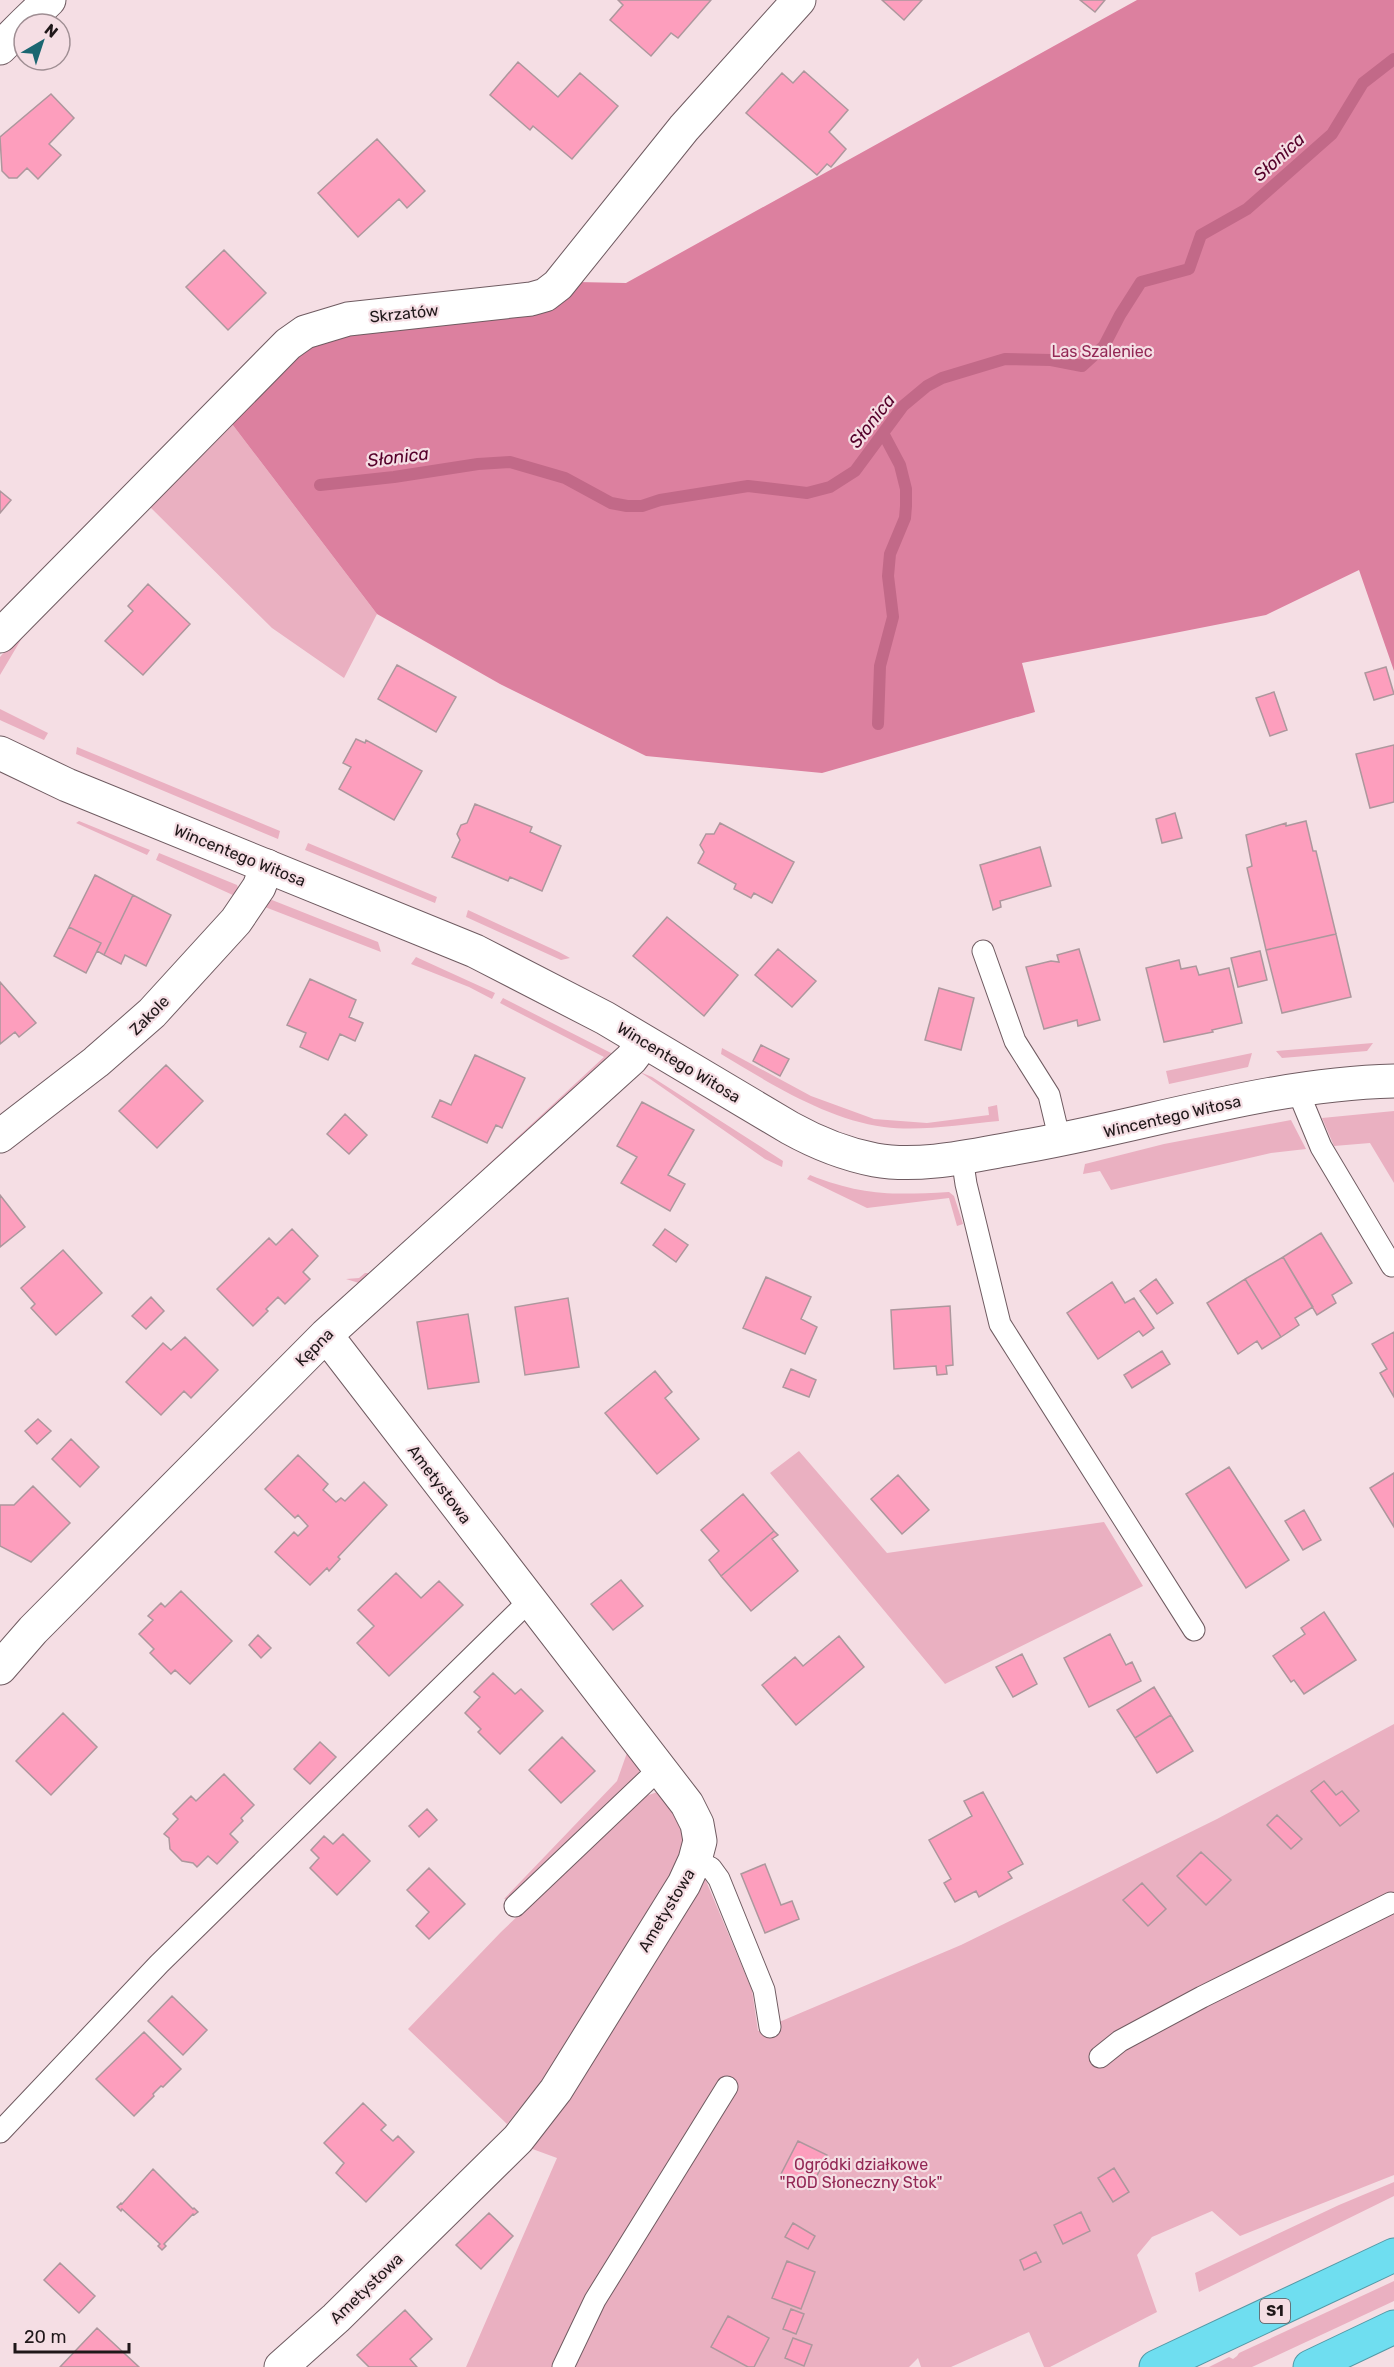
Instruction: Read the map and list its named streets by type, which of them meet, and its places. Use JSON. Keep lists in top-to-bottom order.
{
  "streets": {
    "highway": ["S1"],
    "street": [
      "Skrzatów",
      "Wincentego Witosa",
      "Zakole",
      "Kępna",
      "Ametystowa"
    ]
  },
  "crossings": [
    ["Wincentego Witosa", "Zakole"],
    ["Wincentego Witosa", "Kępna"],
    ["Kępna", "Ametystowa"]
  ],
  "water": ["Słonica"],
  "parks": ["Las Szaleniec", "Ogródki działkowe \"ROD Słoneczny Stok\""],
  "scale_bar": "20 m",
  "north": "top right"
}
